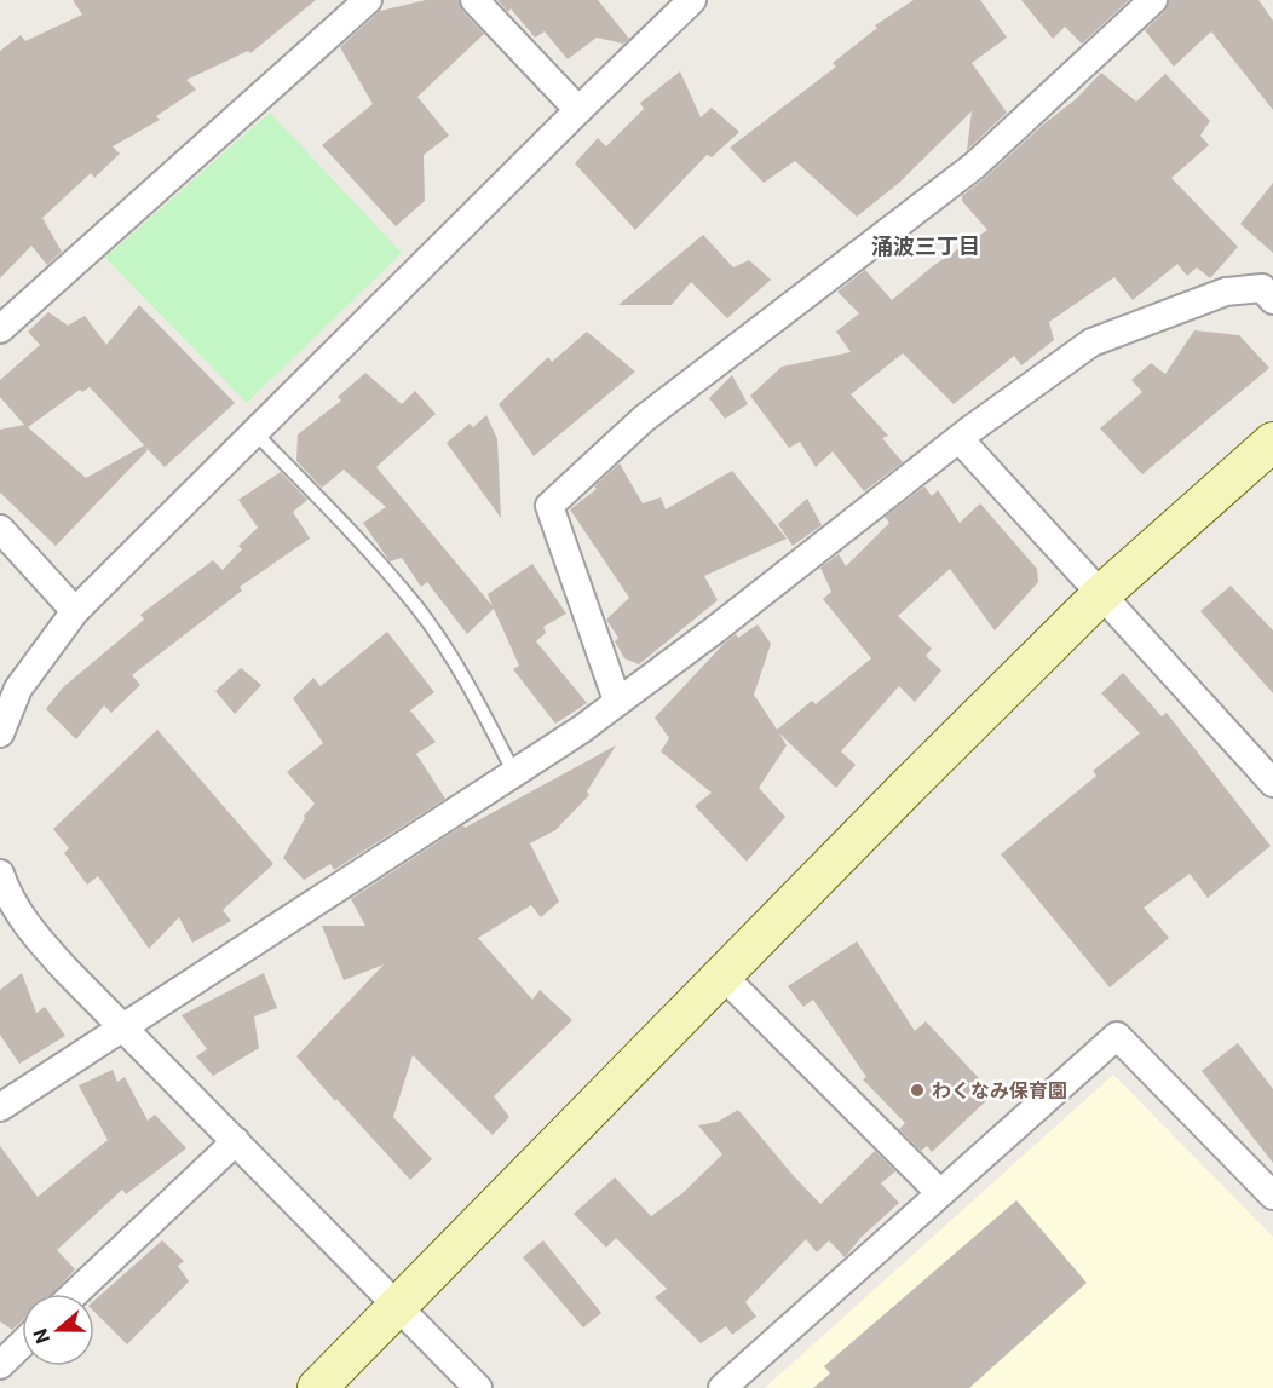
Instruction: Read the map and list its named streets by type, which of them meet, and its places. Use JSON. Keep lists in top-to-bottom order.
{
  "districts": ["涌波三丁目"],
  "places": ["わくなみ保育園"],
  "north": "left"
}
